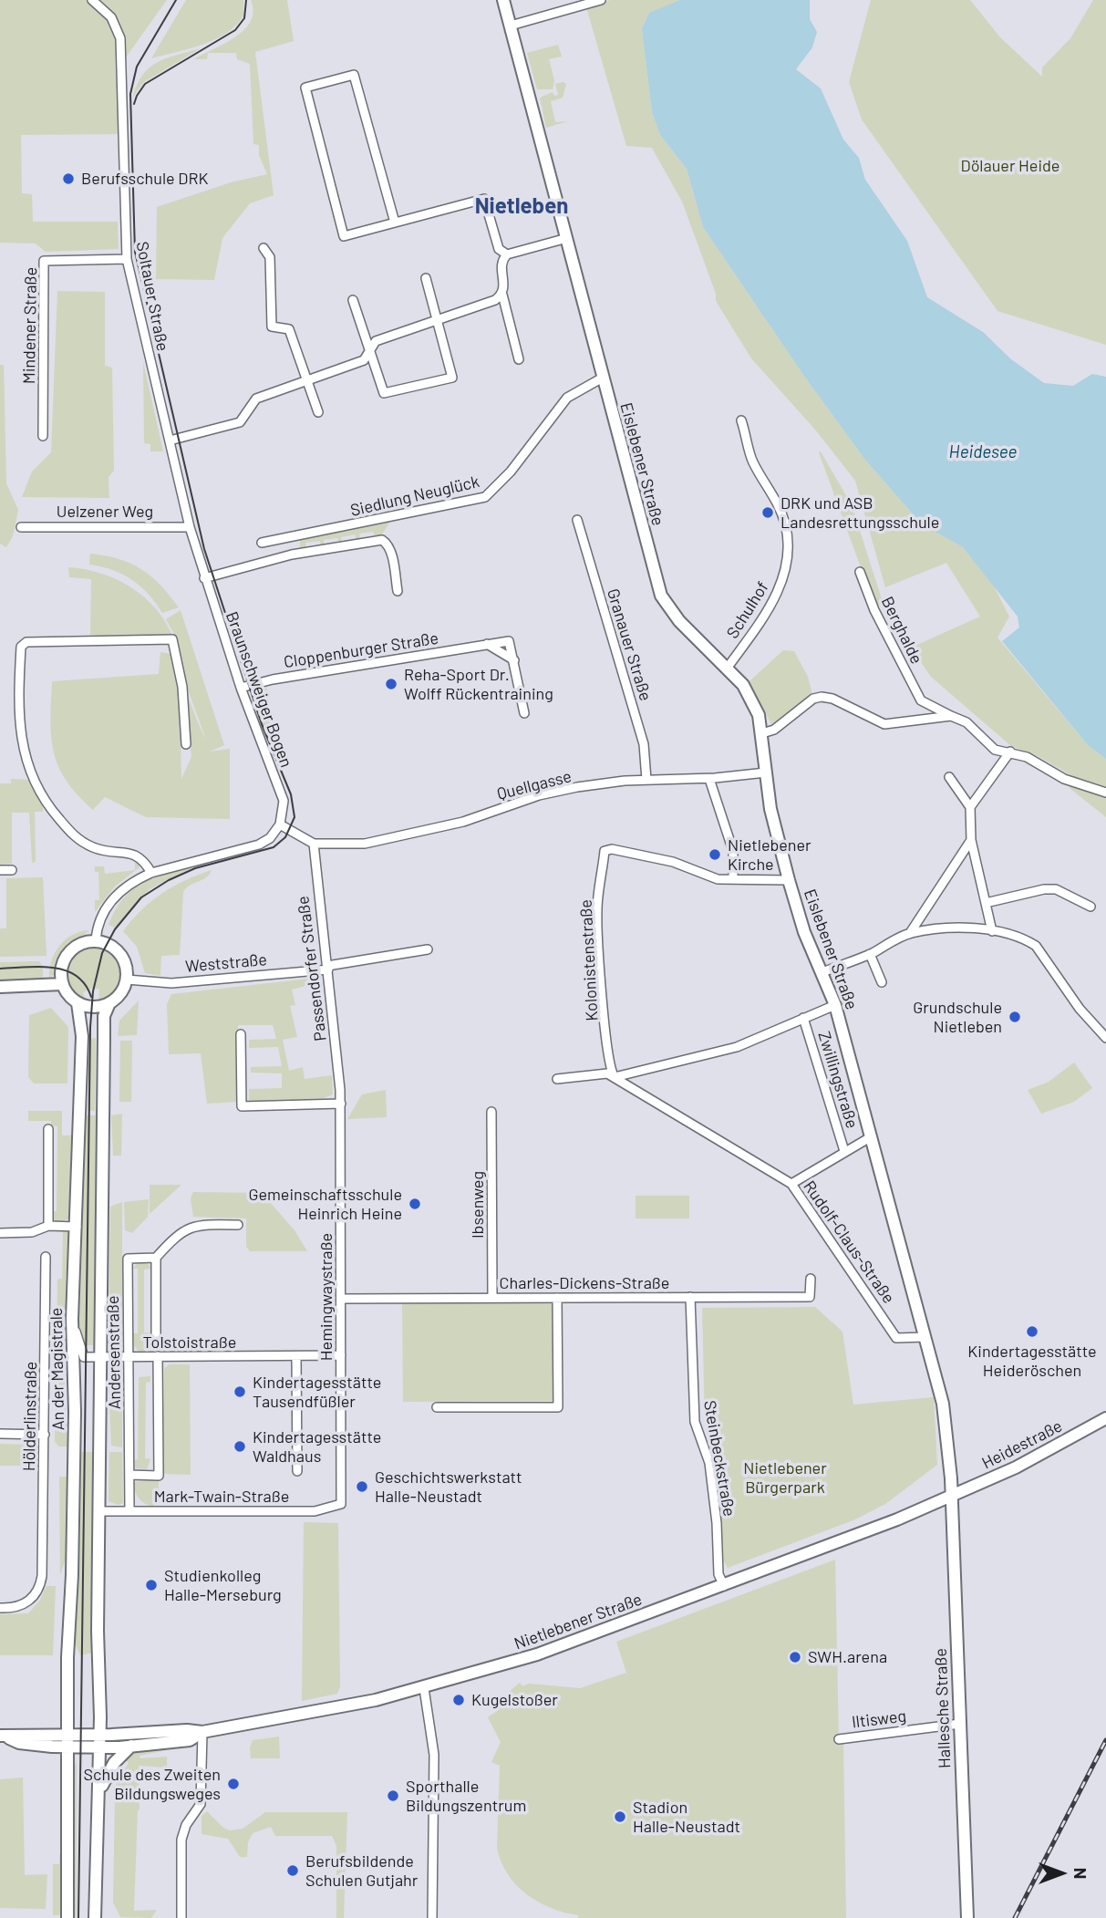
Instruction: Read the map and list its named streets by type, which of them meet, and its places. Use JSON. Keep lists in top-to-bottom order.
{
  "streets": {
    "main road": [
      "Eislebener Straße",
      "An der Magistrale",
      "Heidestraße",
      "Nietlebener Straße",
      "Hallesche Straße"
    ],
    "street": [
      "Soltauer Straße",
      "Mindener Straße",
      "Siedlung Neuglück",
      "Uelzener Weg",
      "Schulhof",
      "Berghalde",
      "Granauer Straße",
      "Cloppenburger Straße",
      "Braunschweiger Bogen",
      "Quellgasse",
      "Kolonistenstraße",
      "Weststraße",
      "Passendorfer Straße",
      "Zwillingstraße",
      "Ibsenweg",
      "Rudolf-Claus-Straße",
      "Charles-Dickens-Straße",
      "Hemingwaystraße",
      "Tolstoistraße",
      "Andersenstraße",
      "Hölderlinstraße",
      "Steinbeckstraße",
      "Mark-Twain-Straße",
      "Iltisweg"
    ]
  },
  "crossings": [
    ["Soltauer Straße", "Mindener Straße"],
    ["Soltauer Straße", "Uelzener Weg"],
    ["Soltauer Straße", "Braunschweiger Bogen"],
    ["Eislebener Straße", "Siedlung Neuglück"],
    ["Eislebener Straße", "Schulhof"],
    ["Eislebener Straße", "Quellgasse"],
    ["Eislebener Straße", "Rudolf-Claus-Straße"],
    ["Eislebener Straße", "Heidestraße"],
    ["Eislebener Straße", "Nietlebener Straße"],
    ["Eislebener Straße", "Hallesche Straße"],
    ["Siedlung Neuglück", "Braunschweiger Bogen"],
    ["Uelzener Weg", "Braunschweiger Bogen"],
    ["Granauer Straße", "Quellgasse"],
    ["Cloppenburger Straße", "Braunschweiger Bogen"],
    ["Quellgasse", "Passendorfer Straße"],
    ["Kolonistenstraße", "Rudolf-Claus-Straße"],
    ["Weststraße", "Passendorfer Straße"],
    ["Weststraße", "An der Magistrale"],
    ["Passendorfer Straße", "Hemingwaystraße"],
    ["Ibsenweg", "Charles-Dickens-Straße"],
    ["Charles-Dickens-Straße", "Hemingwaystraße"],
    ["Charles-Dickens-Straße", "Steinbeckstraße"],
    ["Hemingwaystraße", "Tolstoistraße"],
    ["Hemingwaystraße", "Mark-Twain-Straße"],
    ["Tolstoistraße", "Andersenstraße"],
    ["Andersenstraße", "Mark-Twain-Straße"],
    ["Heidestraße", "Nietlebener Straße"],
    ["Heidestraße", "Hallesche Straße"],
    ["Steinbeckstraße", "Nietlebener Straße"],
    ["Nietlebener Straße", "Hallesche Straße"],
    ["Hallesche Straße", "Iltisweg"]
  ],
  "districts": ["Nietleben"],
  "water": ["Heidesee"],
  "parks": ["Dölauer Heide", "Nietlebener Bürgerpark"],
  "places": [
    "Berufsschule DRK",
    "DRK und ASB Landesrettungsschule",
    "Reha-Sport Dr. Wolff Rückentraining",
    "Nietlebener Kirche",
    "Grundschule Nietleben",
    "Gemeinschaftsschule Heinrich Heine",
    "Kindertagesstätte Heideröschen",
    "Kindertagesstätte Tausendfüßler",
    "Kindertagesstätte Waldhaus",
    "Geschichtswerkstatt Halle-Neustadt",
    "Studienkolleg Halle-Merseburg",
    "SWH.arena",
    "Kugelstoßer",
    "Schule des Zweiten Bildungsweges",
    "Sporthalle Bildungszentrum",
    "Stadion Halle-Neustadt",
    "Berufsbildende Schulen Gutjahr"
  ],
  "north": "right"
}
